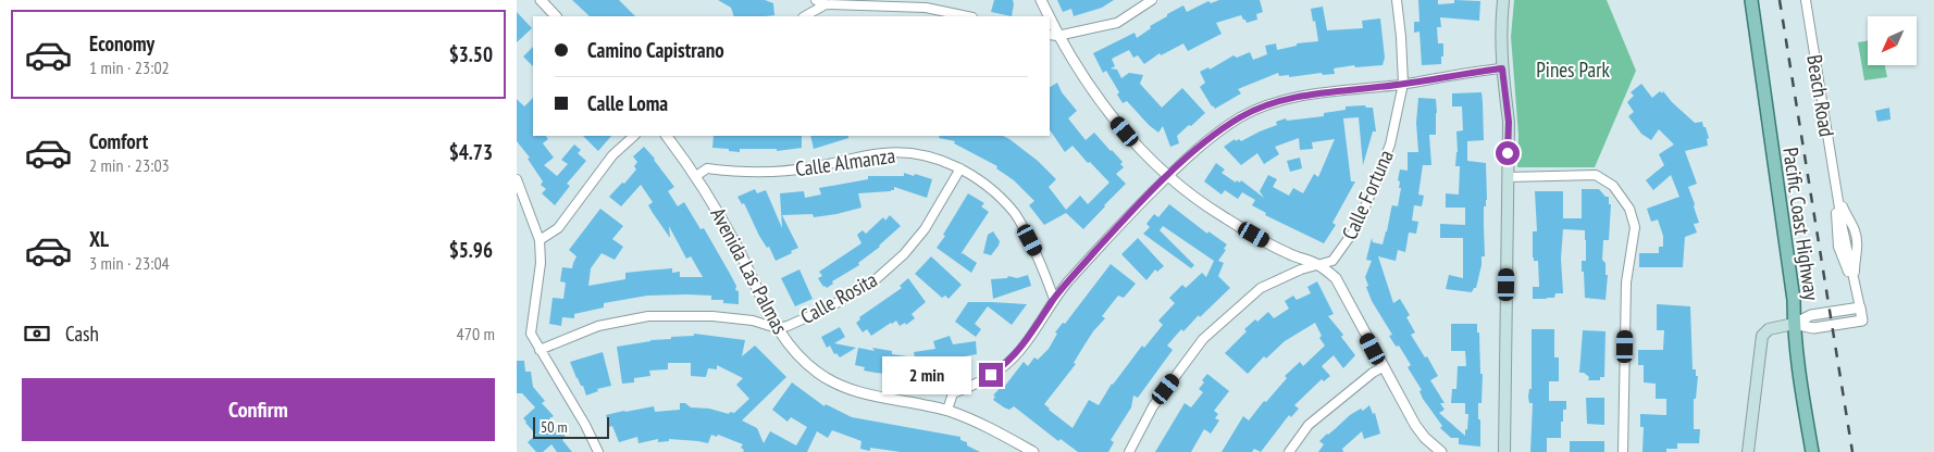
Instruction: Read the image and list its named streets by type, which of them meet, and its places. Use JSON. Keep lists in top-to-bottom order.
{
  "streets": {
    "main road": ["Pacific Coast Highway"],
    "street": [
      "Beach Road",
      "Calle Almanza",
      "Calle Fortuna",
      "Avenida Las Palmas",
      "Calle Rosita"
    ]
  },
  "crossings": [
    ["Beach Road", "Pacific Coast Highway"],
    ["Calle Almanza", "Avenida Las Palmas"],
    ["Calle Almanza", "Calle Rosita"],
    ["Avenida Las Palmas", "Calle Rosita"]
  ],
  "parks": ["Pines Park"],
  "scale_bar": "50 m",
  "north": "bottom left",
  "page": {
    "list": [
      {
        "name": "Economy",
        "note": "1 min · 23:02",
        "value": "$3.50"
      },
      {
        "name": "Comfort",
        "note": "2 min · 23:03",
        "value": "$4.73"
      },
      {
        "name": "XL",
        "note": "3 min · 23:04",
        "value": "$5.96"
      }
    ],
    "banner": ["Camino Capistrano", "Calle Loma"],
    "pay": ["Cash", "470 m"],
    "bubble": "2 min",
    "buttons": "Confirm",
    "scale": "50 m"
  }
}
